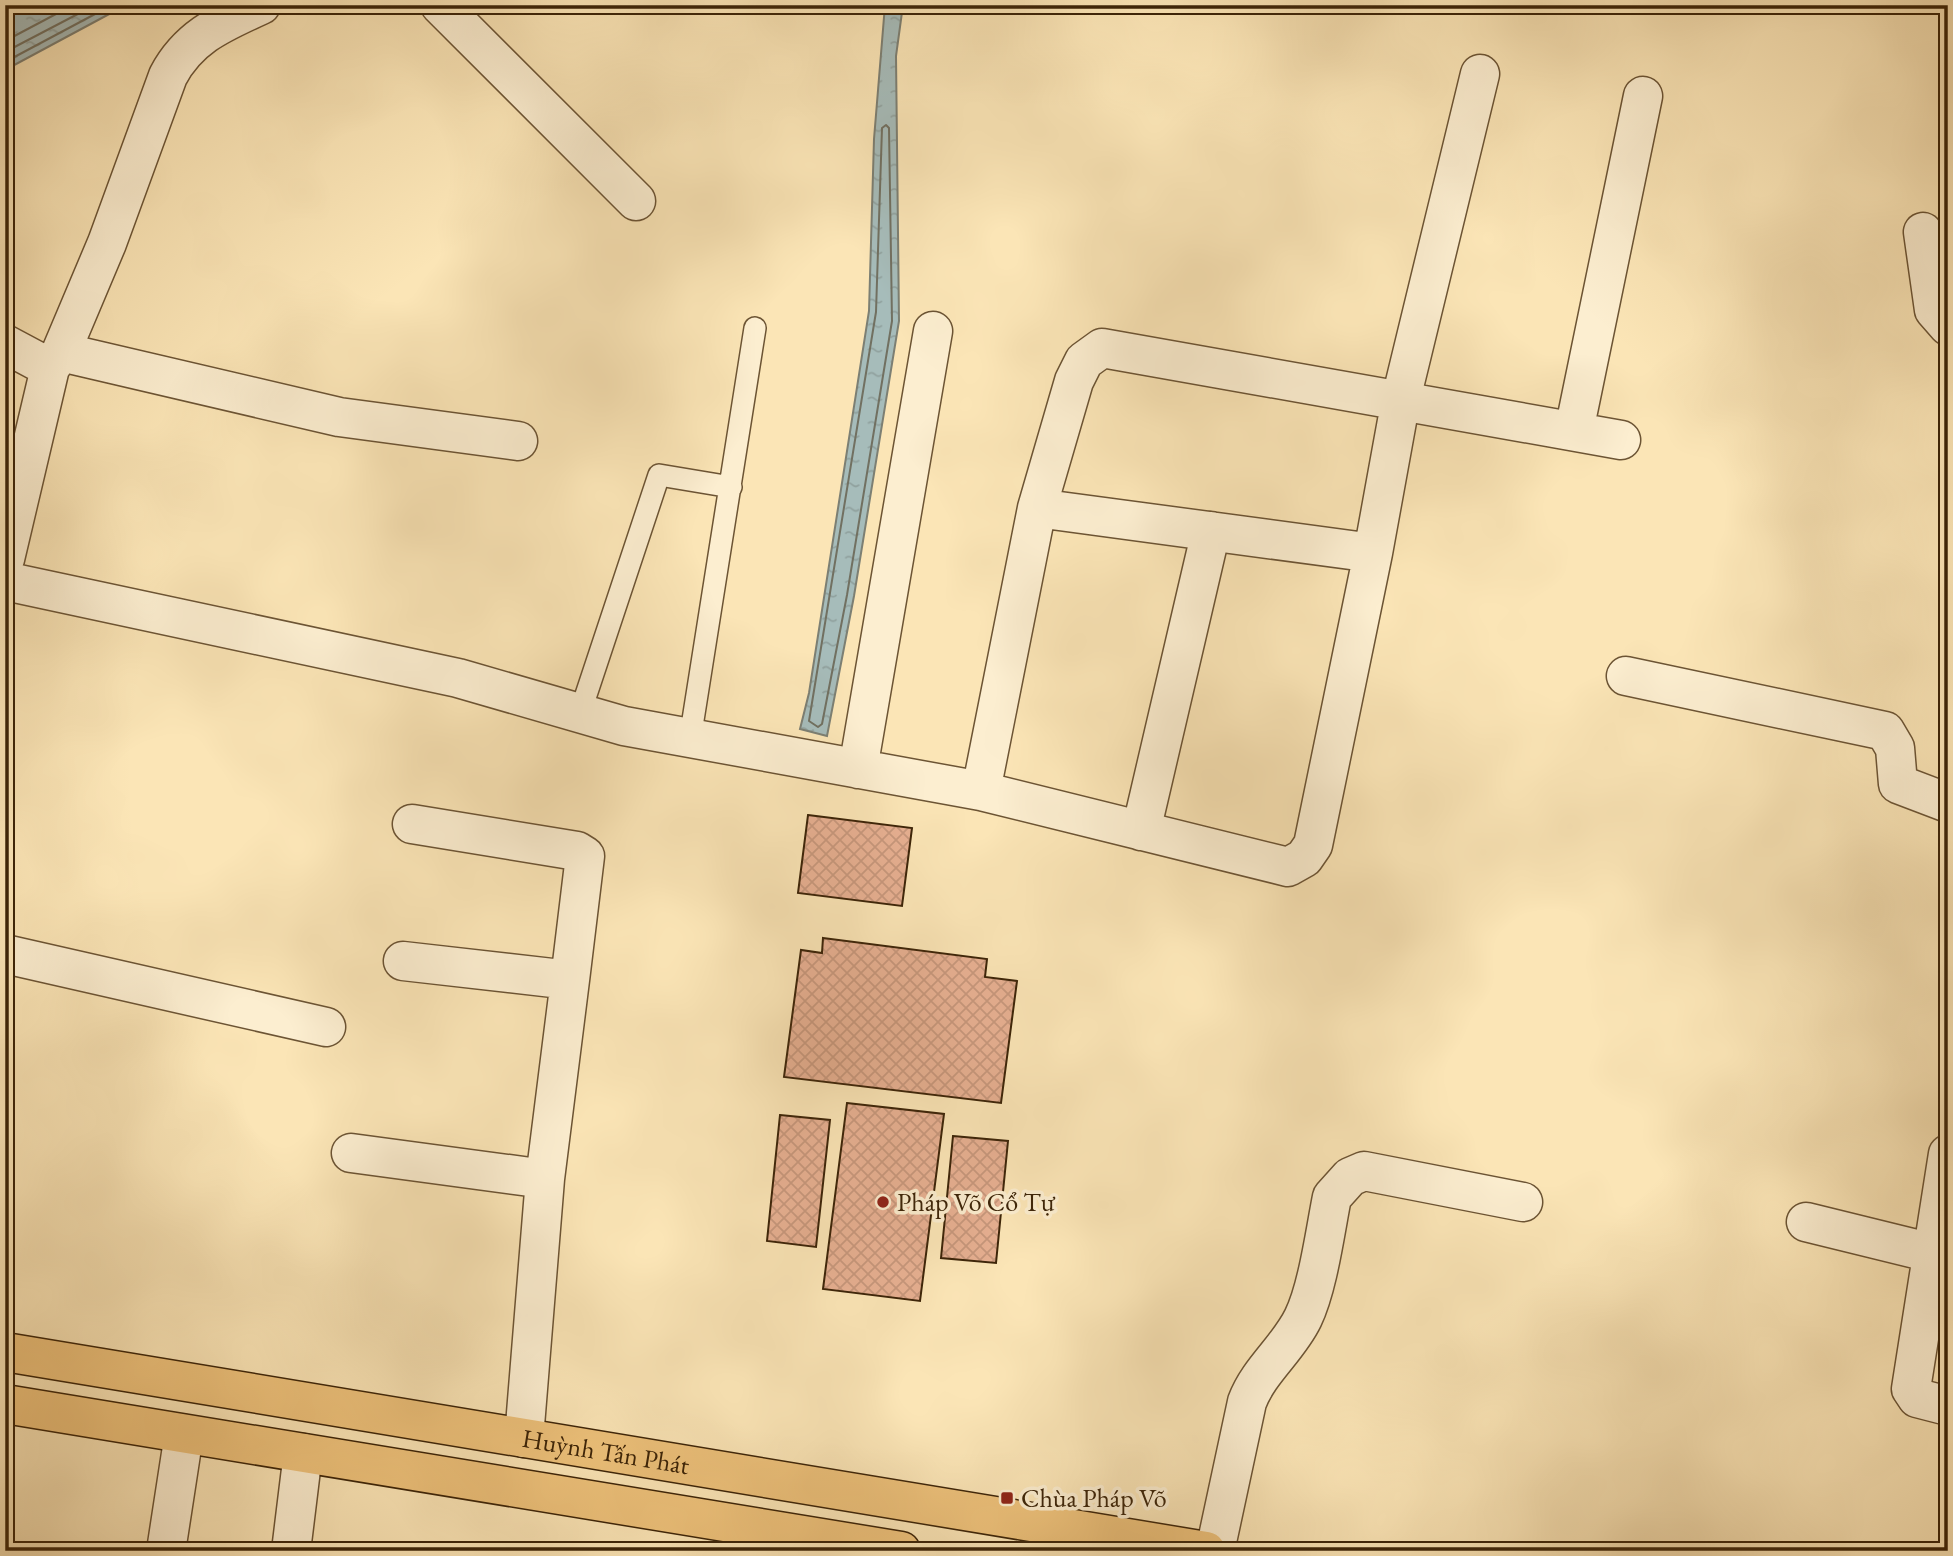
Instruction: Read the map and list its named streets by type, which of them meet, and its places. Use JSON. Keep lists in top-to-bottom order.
{
  "streets": {
    "main road": ["Huỳnh Tấn Phát"]
  },
  "places": {
    "other": ["Pháp Võ Cổ Tự"],
    "transit": ["Chùa Pháp Võ"]
  }
}
